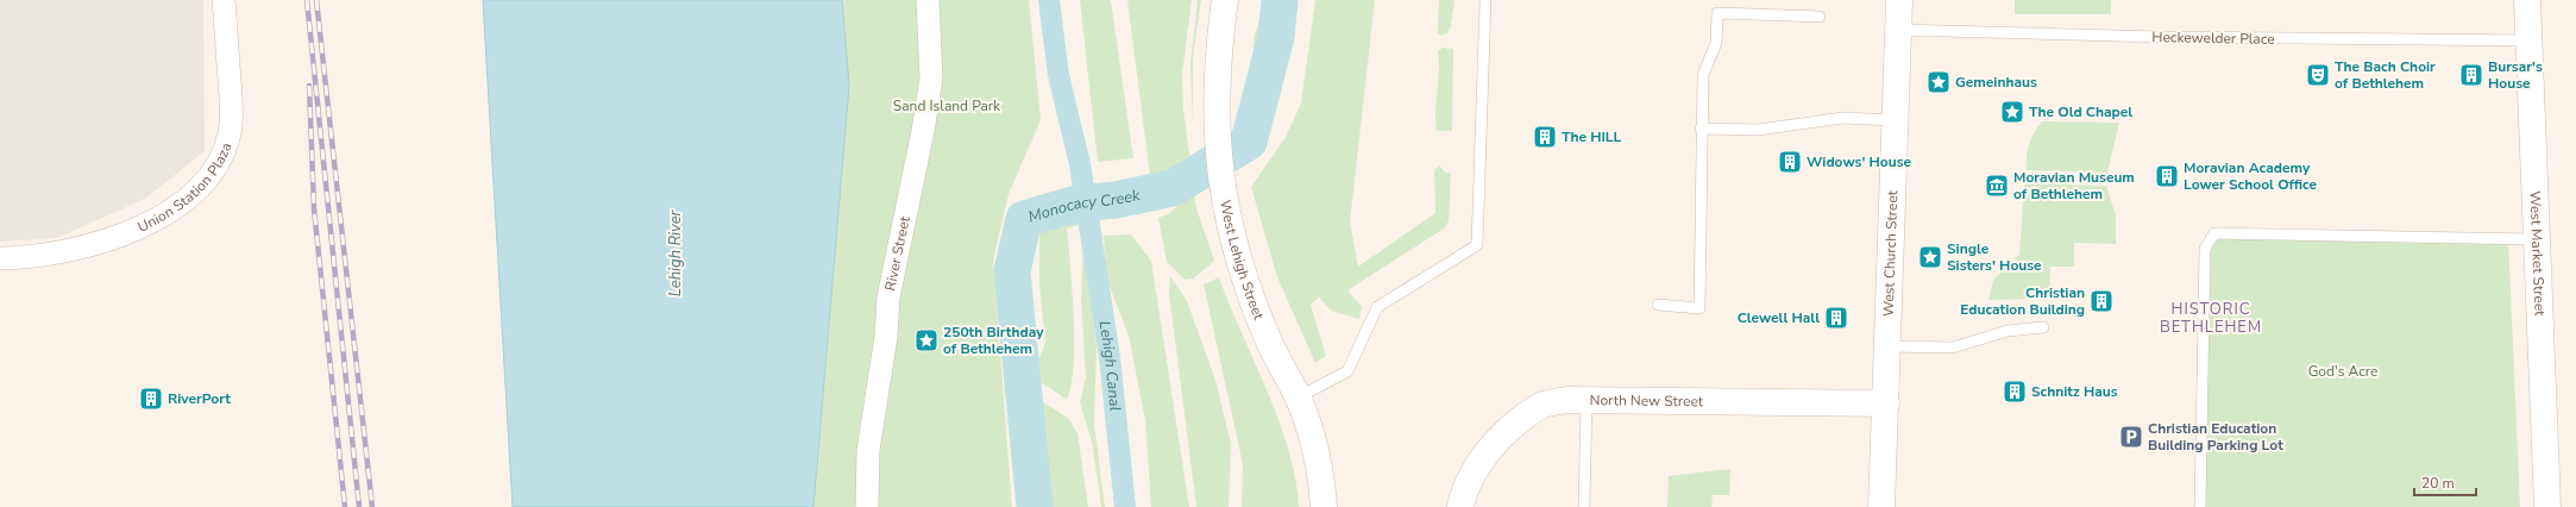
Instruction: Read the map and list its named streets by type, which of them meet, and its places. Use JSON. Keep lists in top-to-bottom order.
{
  "streets": {
    "street": [
      "Union Station Plaza",
      "River Street",
      "West Church Street",
      "West Market Street",
      "West Lehigh Street",
      "North New Street"
    ],
    "lane": ["Heckewelder Place"]
  },
  "crossings": [
    ["Heckewelder Place", "West Church Street"],
    ["Heckewelder Place", "West Market Street"],
    ["West Church Street", "North New Street"]
  ],
  "districts": ["HISTORIC BETHLEHEM"],
  "water": ["Monocacy Creek", "Lehigh River", "Lehigh Canal"],
  "parks": ["Sand Island Park", "God's Acre"],
  "places": {
    "theatre": ["The Bach Choir of Bethlehem"],
    "building": [
      "Bursar's House",
      "The HILL",
      "Widows' House",
      "Moravian Academy Lower School Office",
      "Christian Education Building",
      "Clewell Hall",
      "Schnitz Haus",
      "RiverPort"
    ],
    "place": [
      "Gemeinhaus",
      "The Old Chapel",
      "Single Sisters' House",
      "250th Birthday of Bethlehem"
    ],
    "museum": ["Moravian Museum of Bethlehem"],
    "parking": ["Christian Education Building Parking Lot"]
  },
  "scale_bar": "20 m"
}
